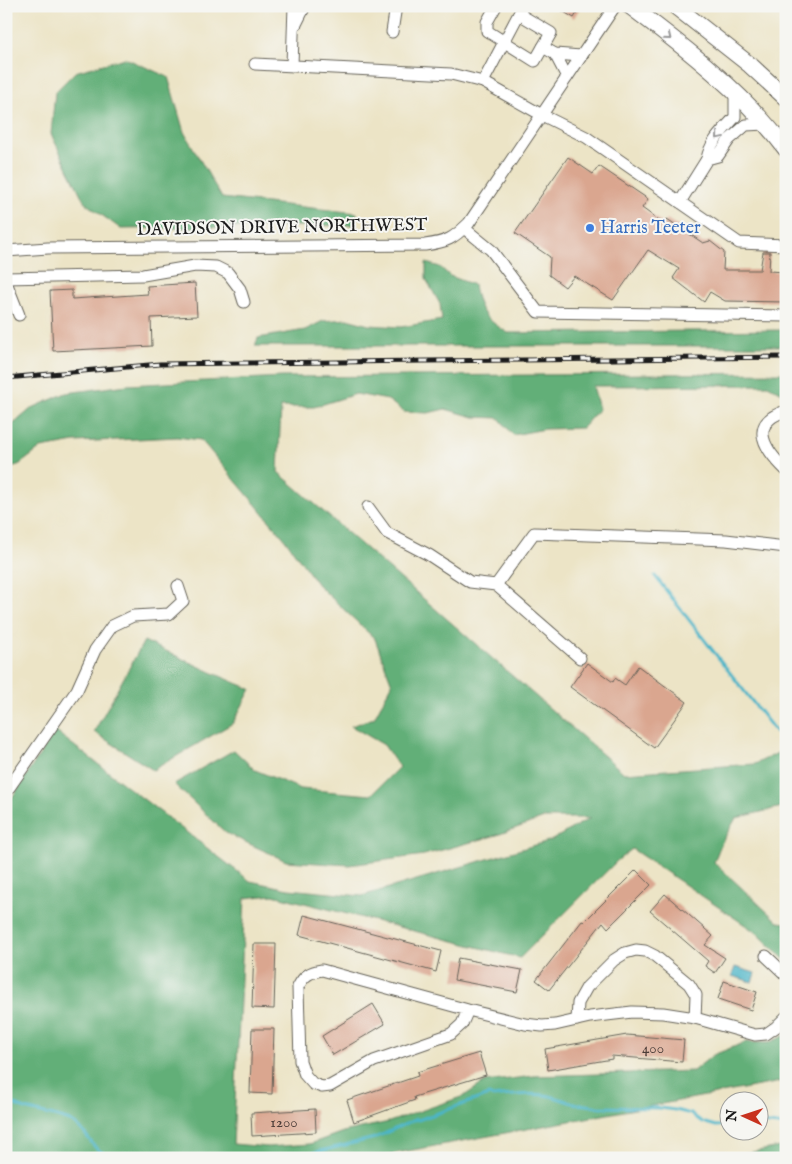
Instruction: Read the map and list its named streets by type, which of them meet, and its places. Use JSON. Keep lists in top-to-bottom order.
{
  "streets": {
    "street": ["DAVIDSON DRIVE NORTHWEST"]
  },
  "places": ["Harris Teeter"],
  "house_numbers": ["400", "1200"],
  "north": "left"
}
